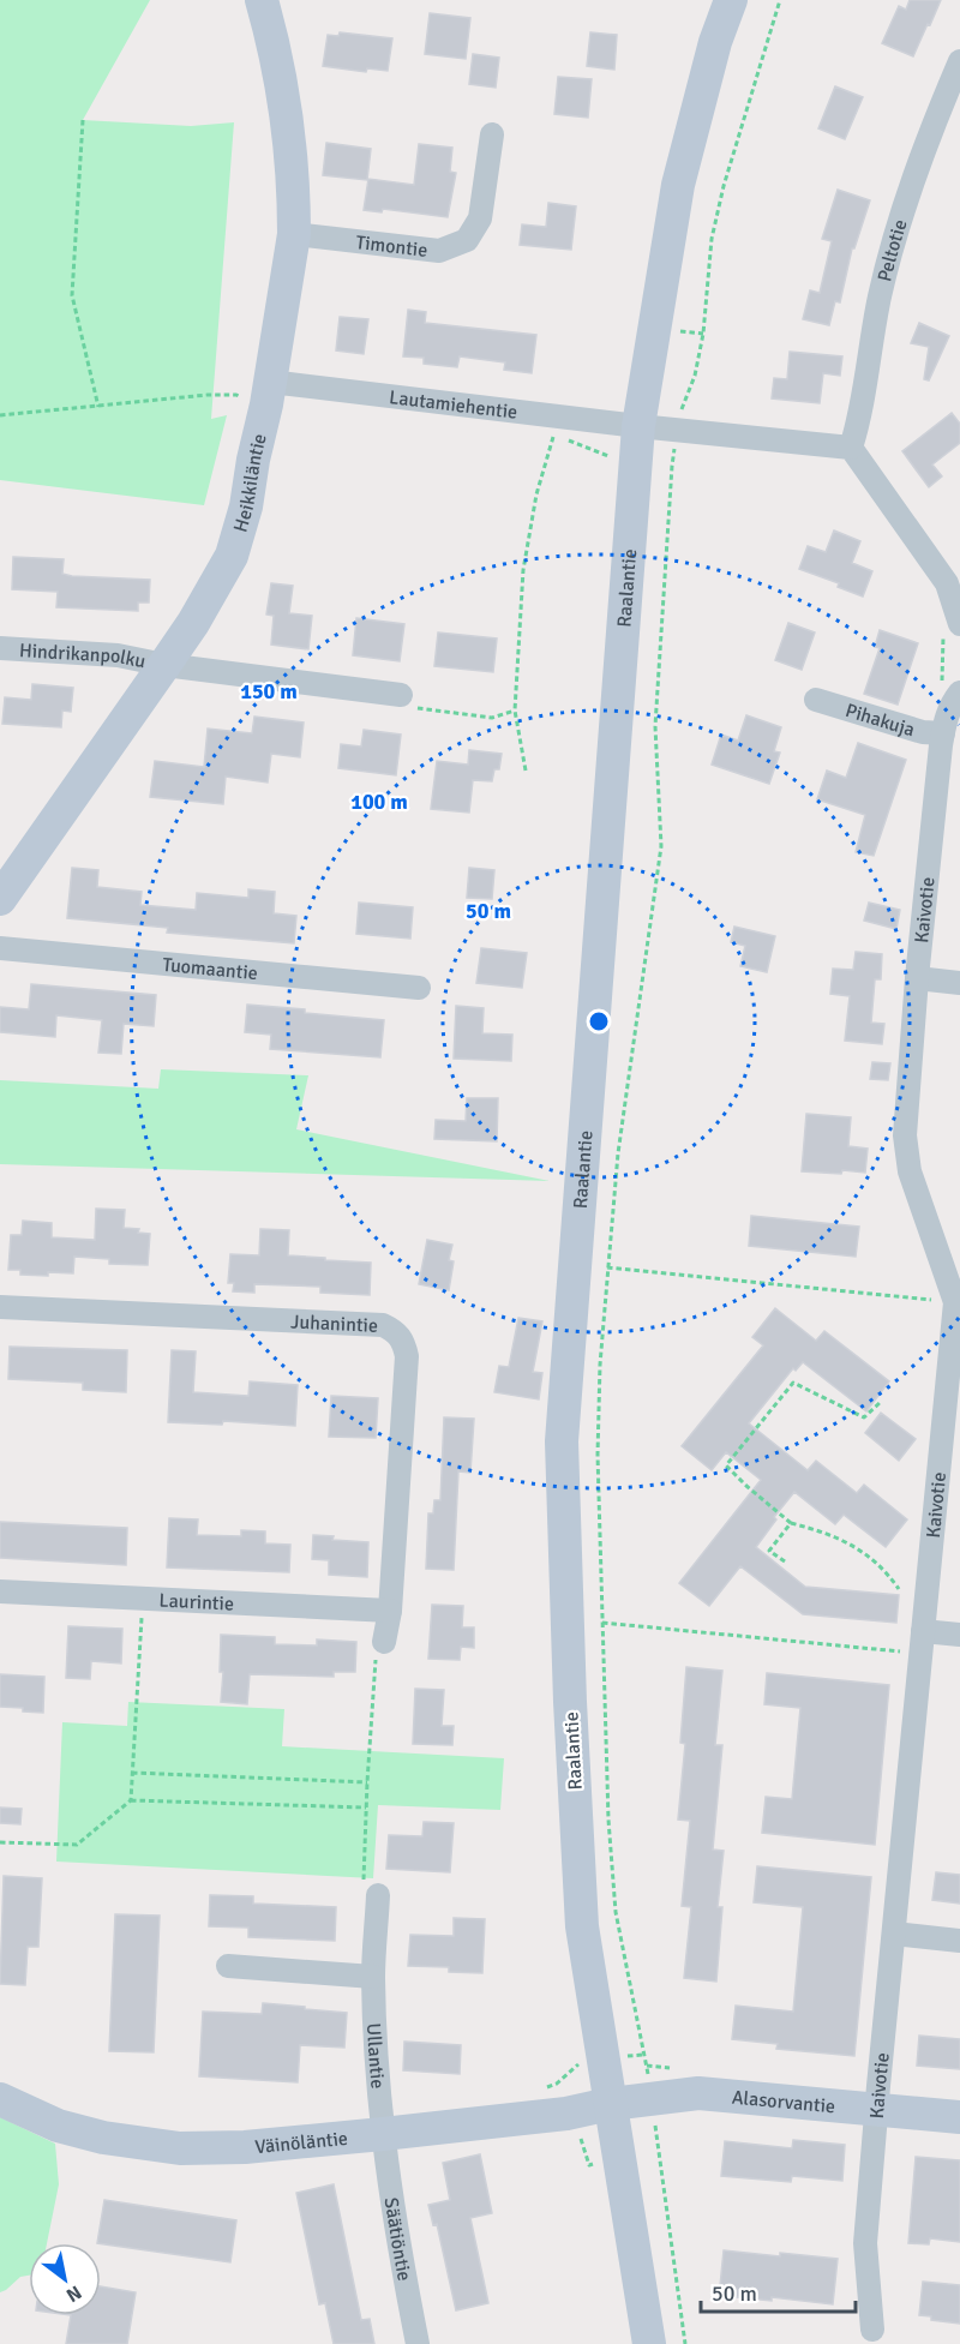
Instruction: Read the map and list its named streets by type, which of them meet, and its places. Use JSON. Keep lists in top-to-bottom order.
{
  "streets": {
    "street": [
      "Timontie",
      "Peltotie",
      "Lautamiehentie",
      "Heikkiläntie",
      "Raalantie",
      "Hindrikanpolku",
      "Pihakuja",
      "Kaivotie",
      "Tuomaantie",
      "Juhanintie",
      "Laurintie",
      "Ullantie",
      "Alasorvantie",
      "Väinöläntie",
      "Säätiöntie"
    ]
  },
  "crossings": [
    ["Timontie", "Heikkiläntie"],
    ["Lautamiehentie", "Heikkiläntie"],
    ["Lautamiehentie", "Raalantie"],
    ["Heikkiläntie", "Hindrikanpolku"],
    ["Raalantie", "Alasorvantie"],
    ["Raalantie", "Väinöläntie"],
    ["Pihakuja", "Kaivotie"],
    ["Kaivotie", "Alasorvantie"],
    ["Juhanintie", "Laurintie"],
    ["Ullantie", "Väinöläntie"],
    ["Ullantie", "Säätiöntie"],
    ["Alasorvantie", "Väinöläntie"],
    ["Väinöläntie", "Säätiöntie"]
  ],
  "scale_bar": "50 m",
  "north": "bottom right",
  "rings": ["150 m", "100 m", "50 m"]
}
